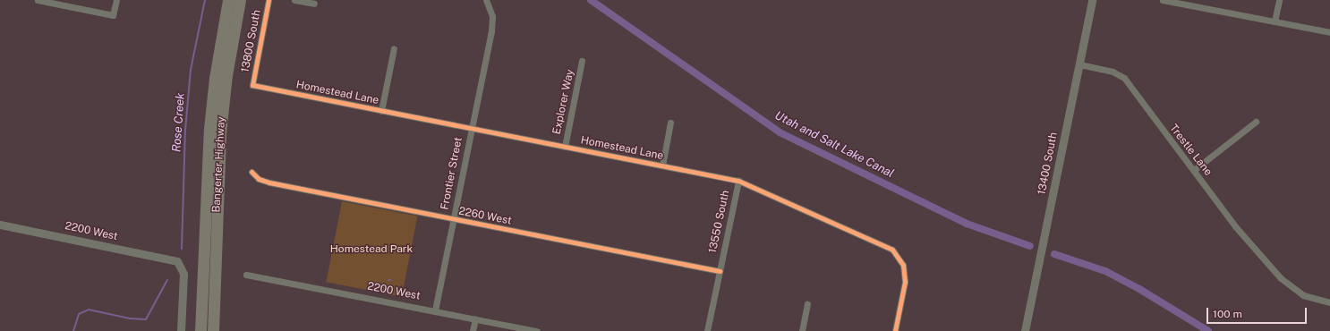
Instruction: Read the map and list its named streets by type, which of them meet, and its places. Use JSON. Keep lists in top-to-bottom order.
{
  "streets": {
    "highway": ["Bangerter Highway"],
    "street": [
      "13800 South",
      "Homestead Lane",
      "Explorer Way",
      "Trestle Lane",
      "13400 South",
      "Frontier Street",
      "2260 West",
      "13550 South",
      "2200 West"
    ]
  },
  "crossings": [
    ["13800 South", "Homestead Lane"],
    ["Homestead Lane", "Explorer Way"],
    ["Homestead Lane", "Frontier Street"],
    ["Homestead Lane", "13550 South"],
    ["Trestle Lane", "13400 South"],
    ["Frontier Street", "2260 West"],
    ["Frontier Street", "2200 West"],
    ["2260 West", "13550 South"]
  ],
  "water": ["Rose Creek", "Utah and Salt Lake Canal"],
  "parks": ["Homestead Park"],
  "scale_bar": "100 m"
}
